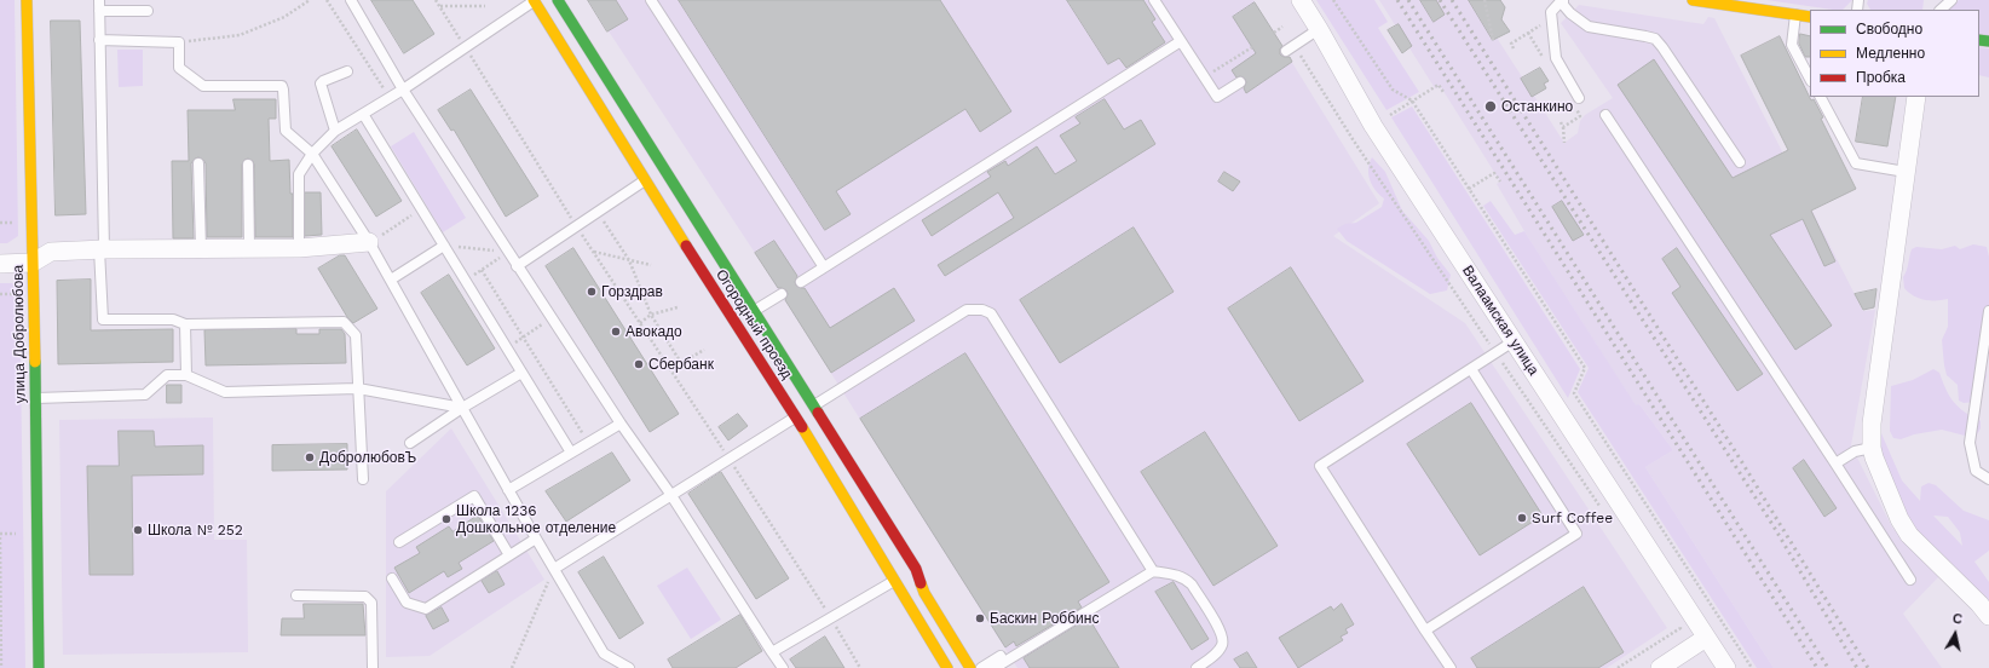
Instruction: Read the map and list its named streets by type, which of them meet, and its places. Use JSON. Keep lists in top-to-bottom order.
{
  "streets": {
    "main road": ["Огородный проезд", "улица Добролюбова"],
    "street": ["Валаамская улица"]
  },
  "places": [
    "Останкино",
    "Горздрав",
    "Авокадо",
    "Сбербанк",
    "ДобролюбовЪ",
    "Surf Coffee",
    "Школа 1236 Дошкольное отделение",
    "Школа № 252",
    "Баскин Роббинс"
  ],
  "legend": ["Свободно", "Медленно", "Пробка"],
  "north": "top"
}
